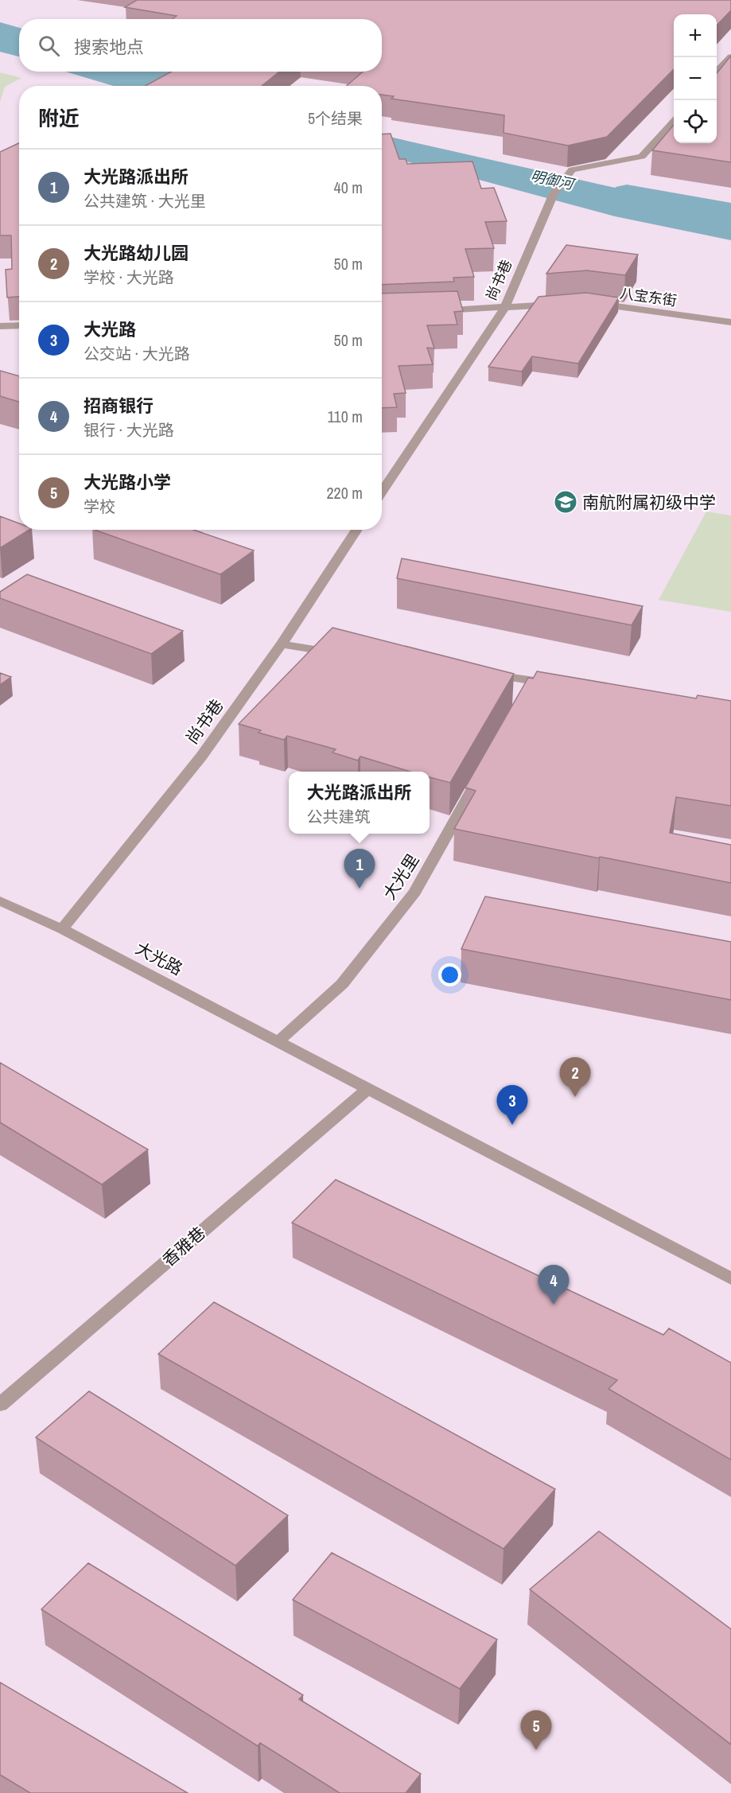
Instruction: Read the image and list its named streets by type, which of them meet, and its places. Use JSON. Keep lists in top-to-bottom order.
{
  "streets": {
    "street": [
      "尚书巷",
      "八宝东街",
      "大光里",
      "大光路",
      "香雅巷"
    ]
  },
  "crossings": [
    ["尚书巷", "大光路"],
    ["大光里", "大光路"],
    ["大光路", "香雅巷"]
  ],
  "water": ["明御河"],
  "places": {
    "school or university": ["南航附属初级中学"]
  },
  "page": {
    "map_buttons": ["+", "−"],
    "search": "搜索地点",
    "heading": ["附近", "5个结果"],
    "list": [
      {
        "mark": "1",
        "name": "大光路派出所",
        "note": "公共建筑 · 大光里",
        "value": "40 m"
      },
      {
        "mark": "2",
        "name": "大光路幼儿园",
        "note": "学校 · 大光路",
        "value": "50 m"
      },
      {
        "mark": "3",
        "name": "大光路",
        "note": "公交站 · 大光路",
        "value": "50 m"
      },
      {
        "mark": "4",
        "name": "招商银行",
        "note": "银行 · 大光路",
        "value": "110 m"
      },
      {
        "mark": "5",
        "name": "大光路小学",
        "note": "学校",
        "value": "220 m"
      }
    ],
    "popup": ["大光路派出所", "公共建筑"],
    "pins": [
      "1",
      "2",
      "3",
      "4",
      "5"
    ]
  }
}
